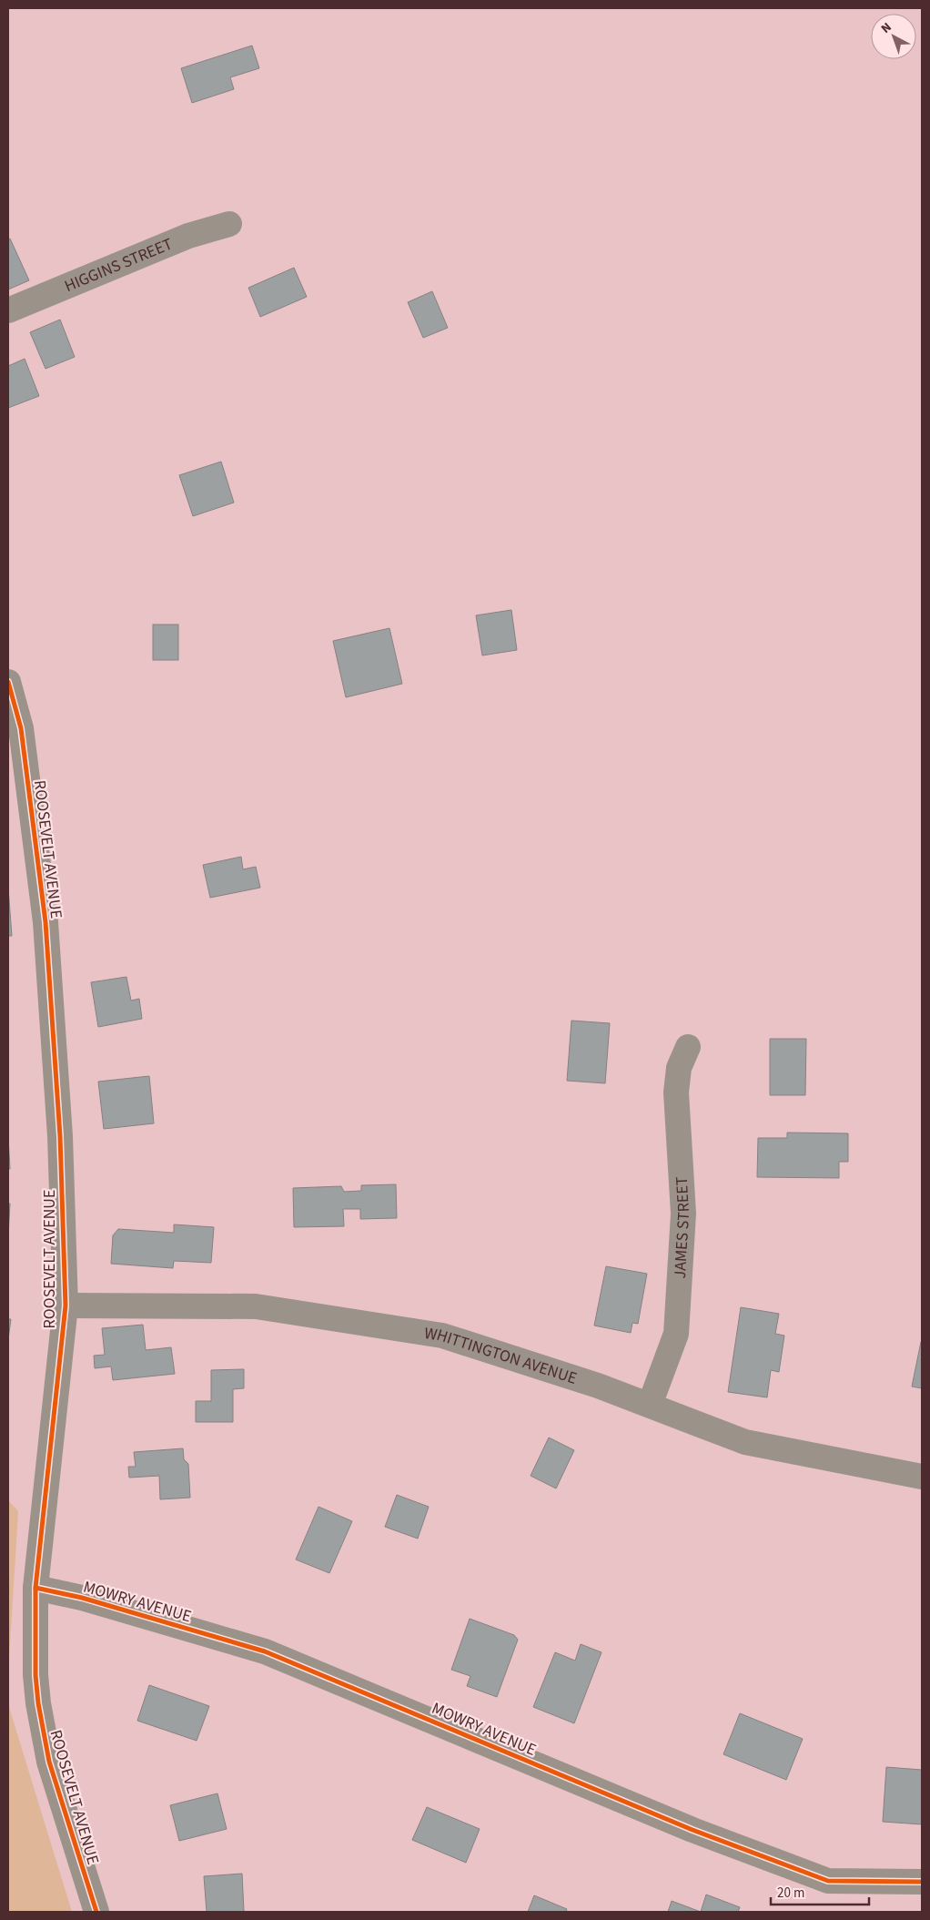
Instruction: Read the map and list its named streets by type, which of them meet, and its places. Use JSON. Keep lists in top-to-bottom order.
{
  "streets": {
    "street": [
      "HIGGINS STREET",
      "ROOSEVELT AVENUE",
      "JAMES STREET",
      "WHITTINGTON AVENUE",
      "MOWRY AVENUE"
    ]
  },
  "crossings": [
    ["ROOSEVELT AVENUE", "WHITTINGTON AVENUE"],
    ["ROOSEVELT AVENUE", "MOWRY AVENUE"],
    ["JAMES STREET", "WHITTINGTON AVENUE"]
  ],
  "scale_bar": "20 m",
  "north": "top left"
}
